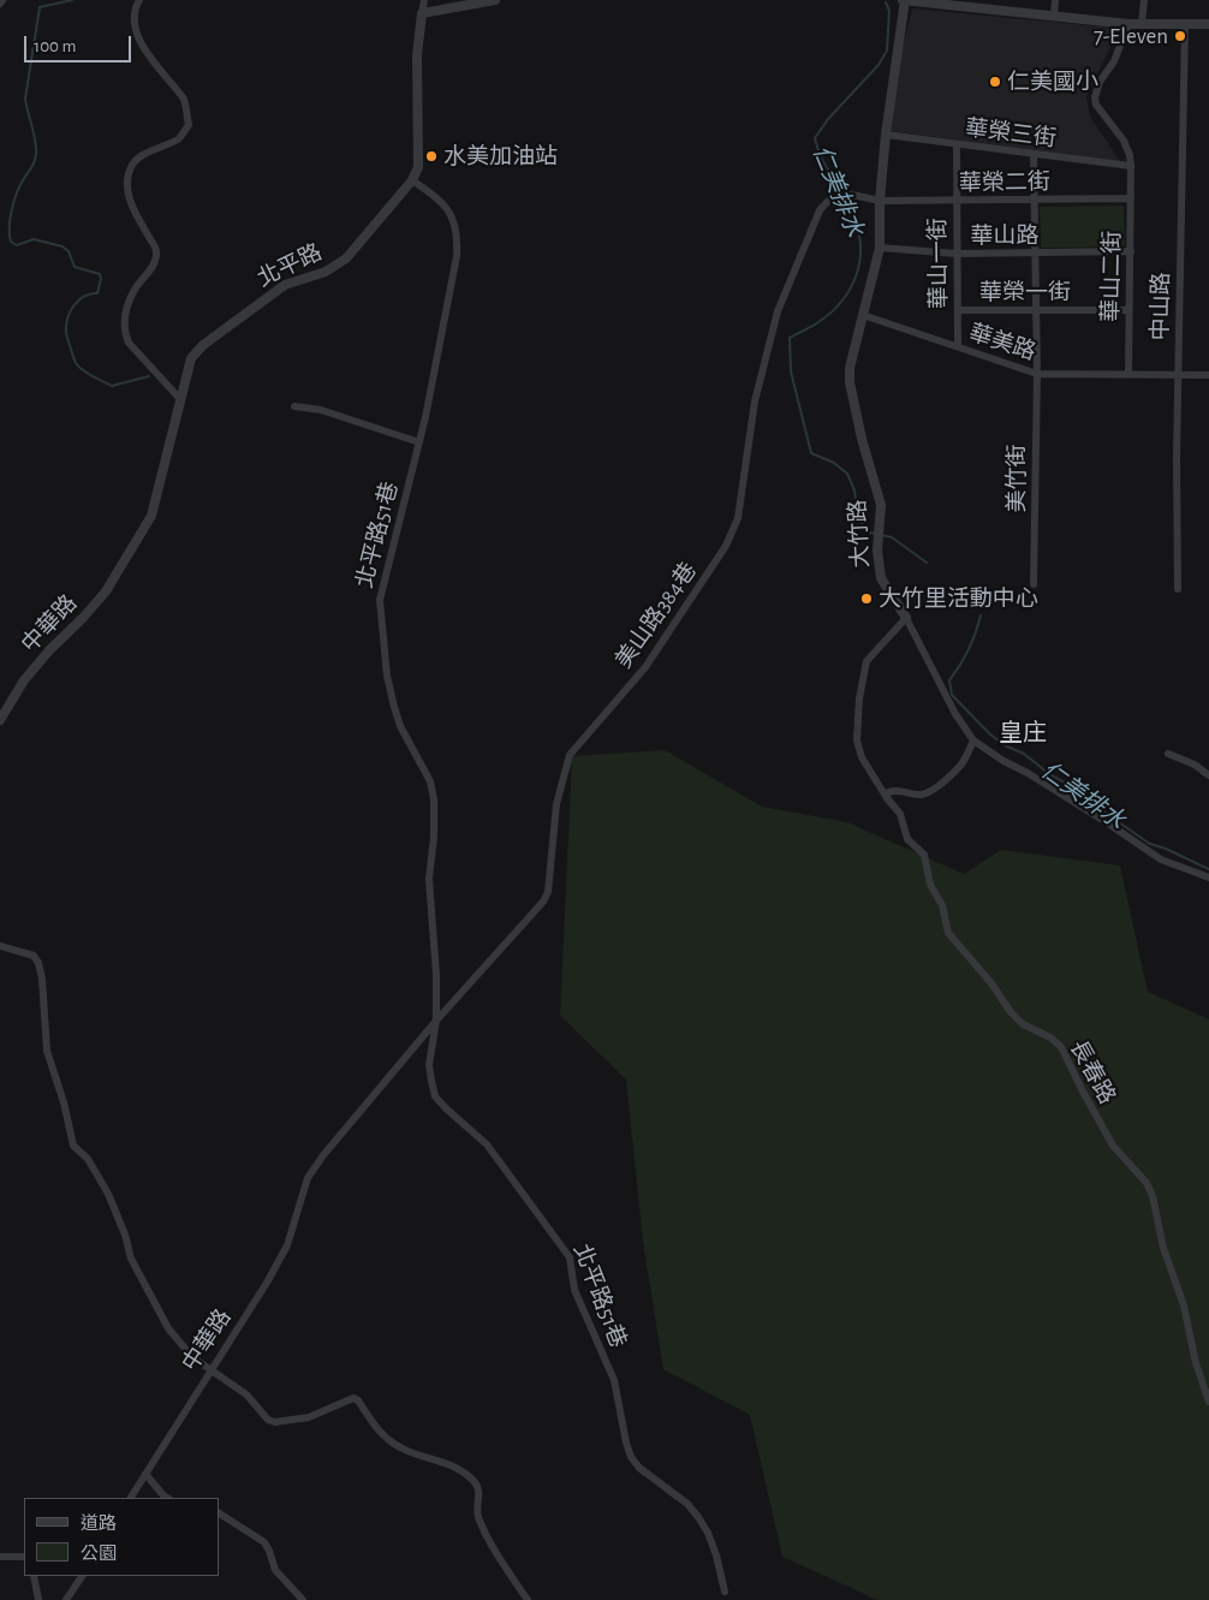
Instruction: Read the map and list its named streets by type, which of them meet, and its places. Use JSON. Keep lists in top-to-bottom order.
{
  "streets": {
    "street": [
      "華榮三街",
      "華榮二街",
      "華山路",
      "華山一街",
      "北平路",
      "華山二街",
      "華榮一街",
      "中山路",
      "華美路",
      "美竹街",
      "大竹路",
      "北平路51巷",
      "美山路384巷",
      "中華路",
      "長春路"
    ]
  },
  "crossings": [
    ["華榮三街", "華山一街"],
    ["華榮三街", "華山二街"],
    ["華榮三街", "美竹街"],
    ["華榮三街", "大竹路"],
    ["華榮二街", "華山一街"],
    ["華榮二街", "華山二街"],
    ["華榮二街", "美竹街"],
    ["華榮二街", "大竹路"],
    ["華榮二街", "美山路384巷"],
    ["華山路", "華山一街"],
    ["華山路", "華山二街"],
    ["華山路", "美竹街"],
    ["華山路", "大竹路"],
    ["華山一街", "華榮一街"],
    ["華山一街", "華美路"],
    ["北平路", "北平路51巷"],
    ["北平路", "中華路"],
    ["華山二街", "華榮一街"],
    ["華山二街", "華美路"],
    ["華榮一街", "美竹街"],
    ["中山路", "華美路"],
    ["華美路", "美竹街"],
    ["華美路", "大竹路"],
    ["大竹路", "長春路"],
    ["北平路51巷", "美山路384巷"],
    ["北平路51巷", "中華路"],
    ["美山路384巷", "中華路"]
  ],
  "districts": ["皇庄"],
  "water": ["仁美排水"],
  "places": [
    "7-Eleven",
    "仁美國小",
    "水美加油站",
    "大竹里活動中心"
  ],
  "legend": ["道路", "公園"],
  "scale_bar": "100 m"
}
